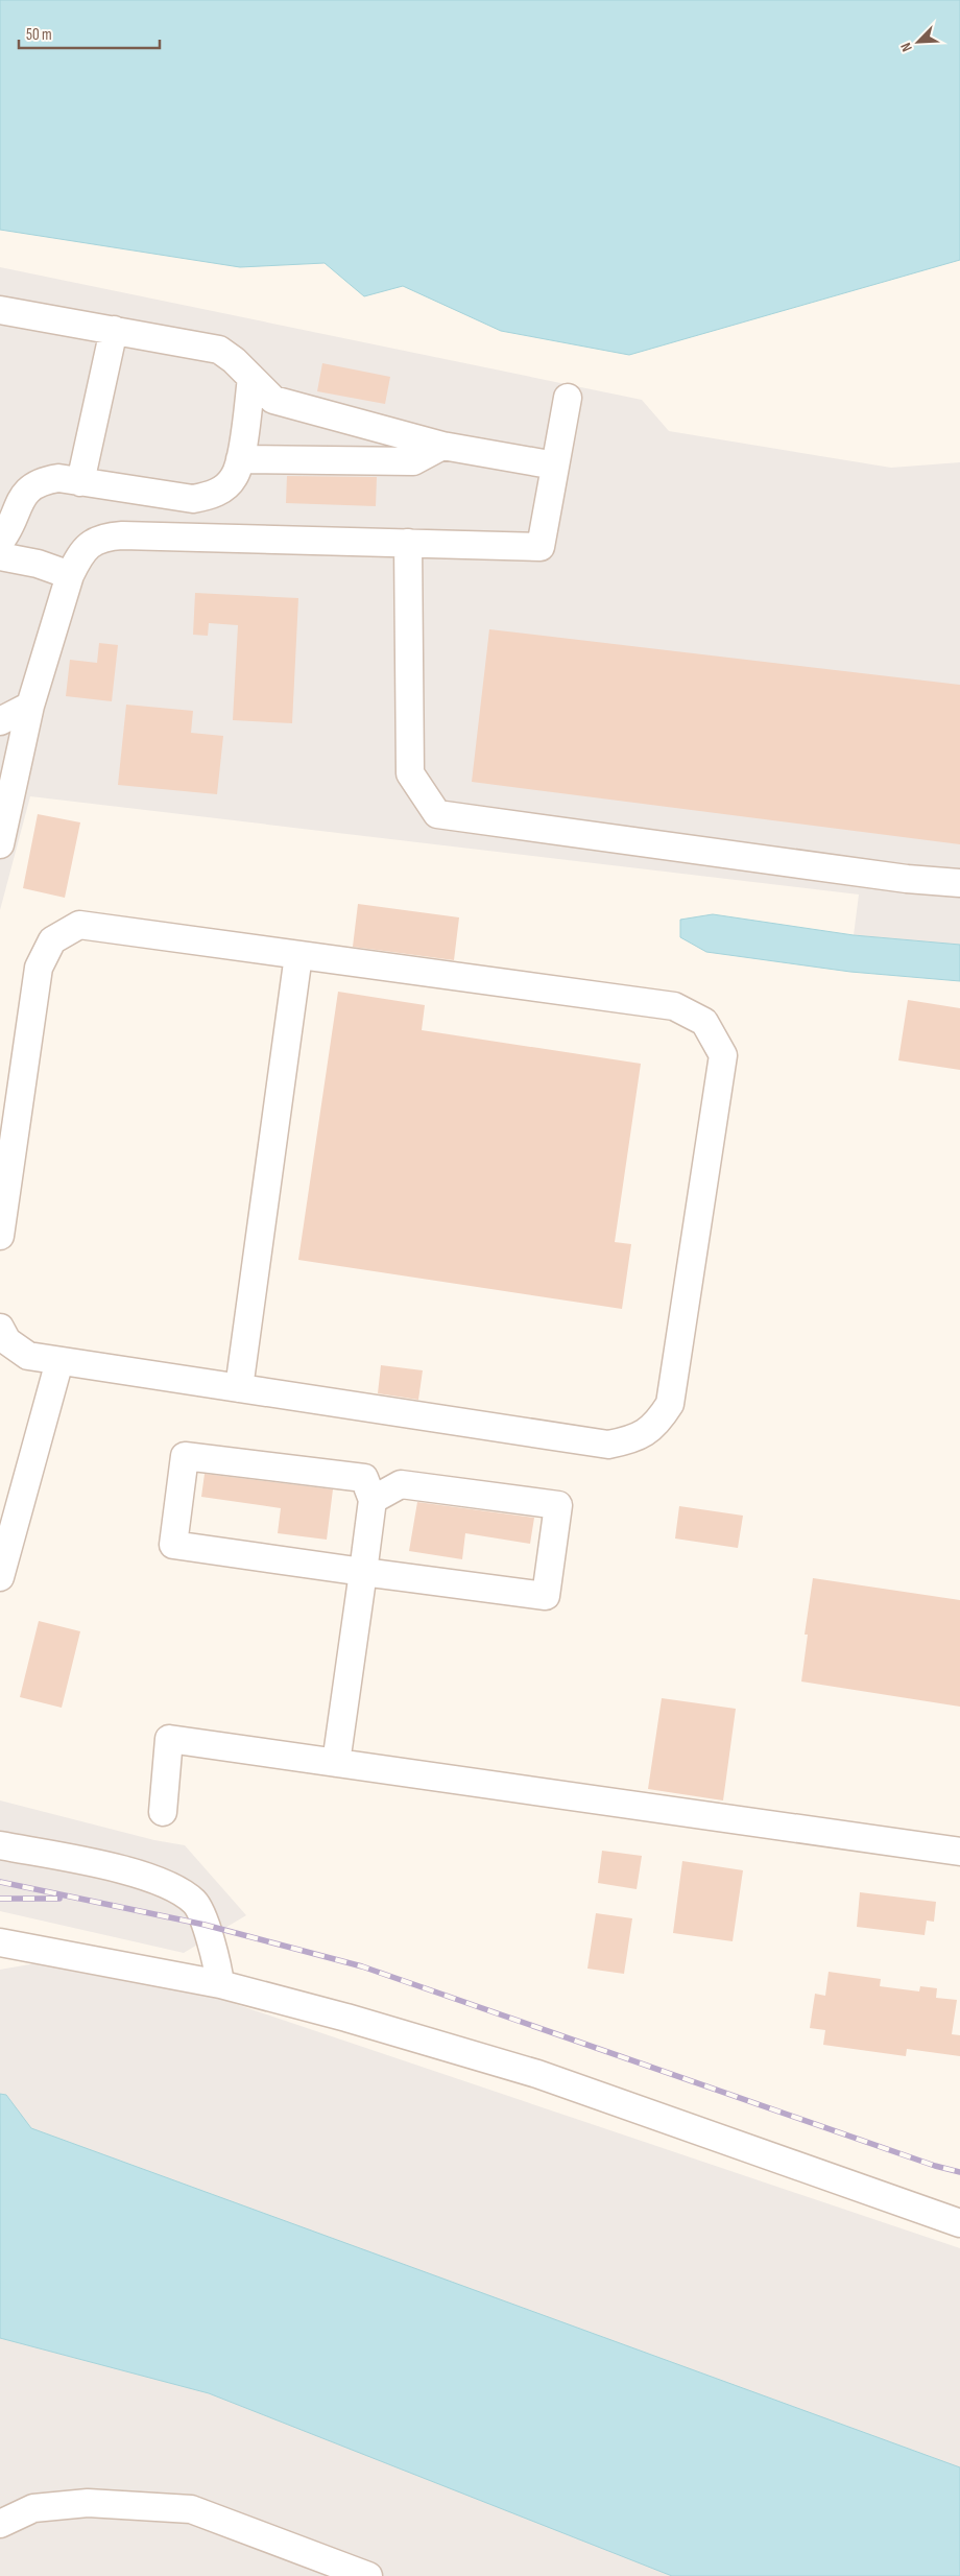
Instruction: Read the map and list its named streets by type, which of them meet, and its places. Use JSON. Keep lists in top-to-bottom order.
{
  "scale_bar": "50 m",
  "north": "bottom left"
}
